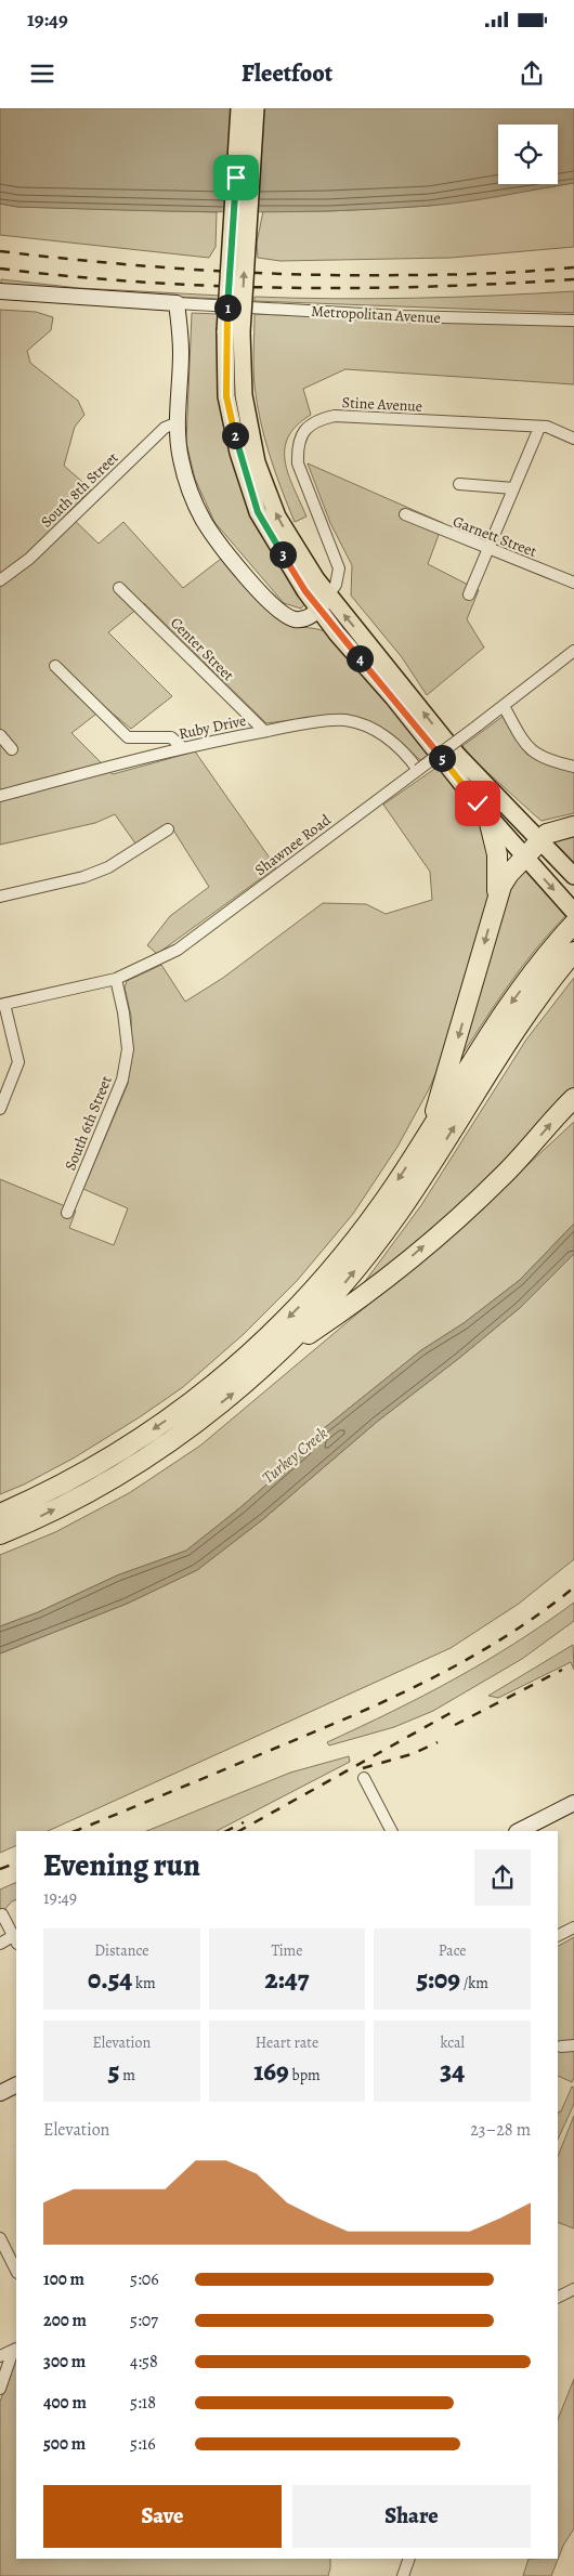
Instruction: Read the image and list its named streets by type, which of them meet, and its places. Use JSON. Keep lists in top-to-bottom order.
{
  "streets": {
    "main road": ["Metropolitan Avenue"],
    "street": [
      "Stine Avenue",
      "South 8th Street",
      "Garnett Street",
      "Center Street",
      "Ruby Drive",
      "Shawnee Road",
      "South 6th Street"
    ]
  },
  "crossings": [
    ["Center Street", "Ruby Drive"],
    ["Ruby Drive", "Shawnee Road"],
    ["Shawnee Road", "South 6th Street"]
  ],
  "water": ["Turkey Creek"],
  "page": {
    "status": "19:49",
    "header": "Fleetfoot",
    "pins": [
      "1",
      "2",
      "3",
      "4",
      "5"
    ],
    "heading": ["Evening run", "19:49"],
    "stats": [
      ["Distance", "0.54 km"],
      ["Time", "2:47"],
      ["Pace", "5:09 /km"],
      ["Elevation", "5 m"],
      ["Heart rate", "169 bpm"],
      ["kcal", "34"]
    ],
    "chart": ["Elevation", "23–28 m"],
    "list": [
      {
        "name": "100 m",
        "note": "5:06"
      },
      {
        "name": "200 m",
        "note": "5:07"
      },
      {
        "name": "300 m",
        "note": "4:58"
      },
      {
        "name": "400 m",
        "note": "5:18"
      },
      {
        "name": "500 m",
        "note": "5:16"
      }
    ],
    "buttons": ["Save", "Share"]
  }
}
